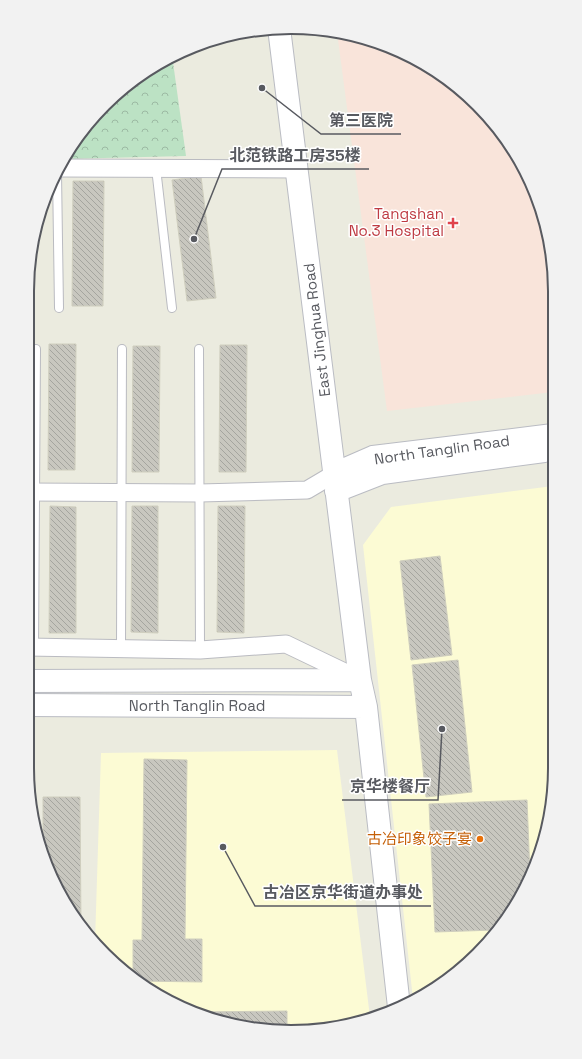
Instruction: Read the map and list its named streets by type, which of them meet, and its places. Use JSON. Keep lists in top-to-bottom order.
{
  "streets": {
    "main road": ["East Jinghua Road", "North Tanglin Road"]
  },
  "crossings": [
    ["East Jinghua Road", "North Tanglin Road"]
  ],
  "places": {
    "other": [
      "第三医院",
      "北范铁路工房35楼",
      "京华楼餐厅",
      "古冶印象饺子宴",
      "古冶区京华街道办事处"
    ],
    "health": ["Tangshan No.3 Hospital"]
  }
}
